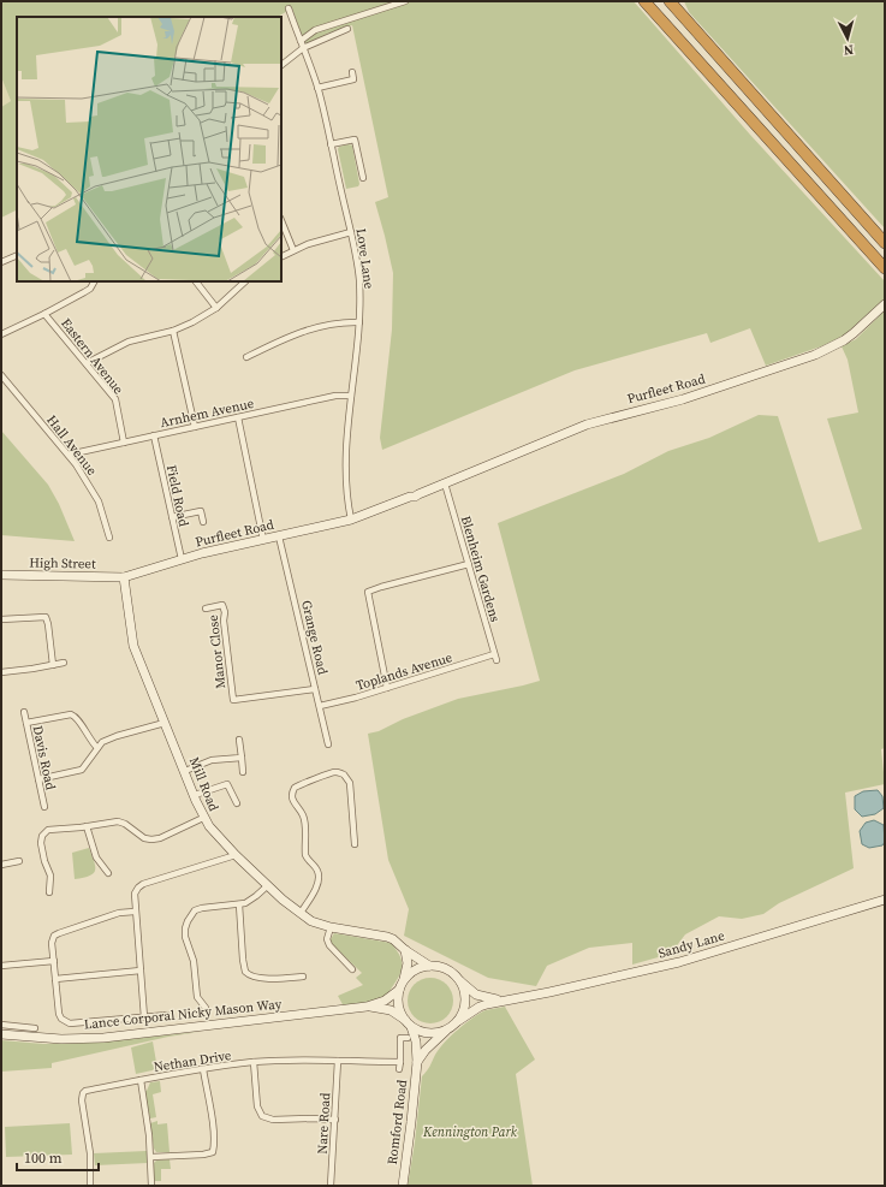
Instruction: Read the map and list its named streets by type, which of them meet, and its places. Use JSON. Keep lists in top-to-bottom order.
{
  "streets": {
    "street": [
      "Love Lane",
      "Eastern Avenue",
      "Purfleet Road",
      "Arnhem Avenue",
      "Hall Avenue",
      "Field Road",
      "High Street",
      "Blenheim Gardens",
      "Grange Road",
      "Manor Close",
      "Toplands Avenue",
      "Davis Road",
      "Mill Road",
      "Sandy Lane",
      "Lance Corporal Nicky Mason Way",
      "Nethan Drive",
      "Romford Road",
      "Nare Road"
    ]
  },
  "crossings": [
    ["Love Lane", "Purfleet Road"],
    ["Love Lane", "Arnhem Avenue"],
    ["Eastern Avenue", "Arnhem Avenue"],
    ["Purfleet Road", "Field Road"],
    ["Purfleet Road", "High Street"],
    ["Purfleet Road", "Blenheim Gardens"],
    ["Purfleet Road", "Grange Road"],
    ["Purfleet Road", "Mill Road"],
    ["Arnhem Avenue", "Hall Avenue"],
    ["Arnhem Avenue", "Field Road"],
    ["High Street", "Mill Road"],
    ["Blenheim Gardens", "Toplands Avenue"],
    ["Grange Road", "Manor Close"],
    ["Grange Road", "Toplands Avenue"],
    ["Mill Road", "Sandy Lane"],
    ["Mill Road", "Lance Corporal Nicky Mason Way"],
    ["Mill Road", "Romford Road"],
    ["Sandy Lane", "Lance Corporal Nicky Mason Way"],
    ["Sandy Lane", "Romford Road"],
    ["Lance Corporal Nicky Mason Way", "Romford Road"],
    ["Nethan Drive", "Nare Road"]
  ],
  "parks": ["Kennington Park"],
  "scale_bar": "100 m",
  "north": "bottom"
}
